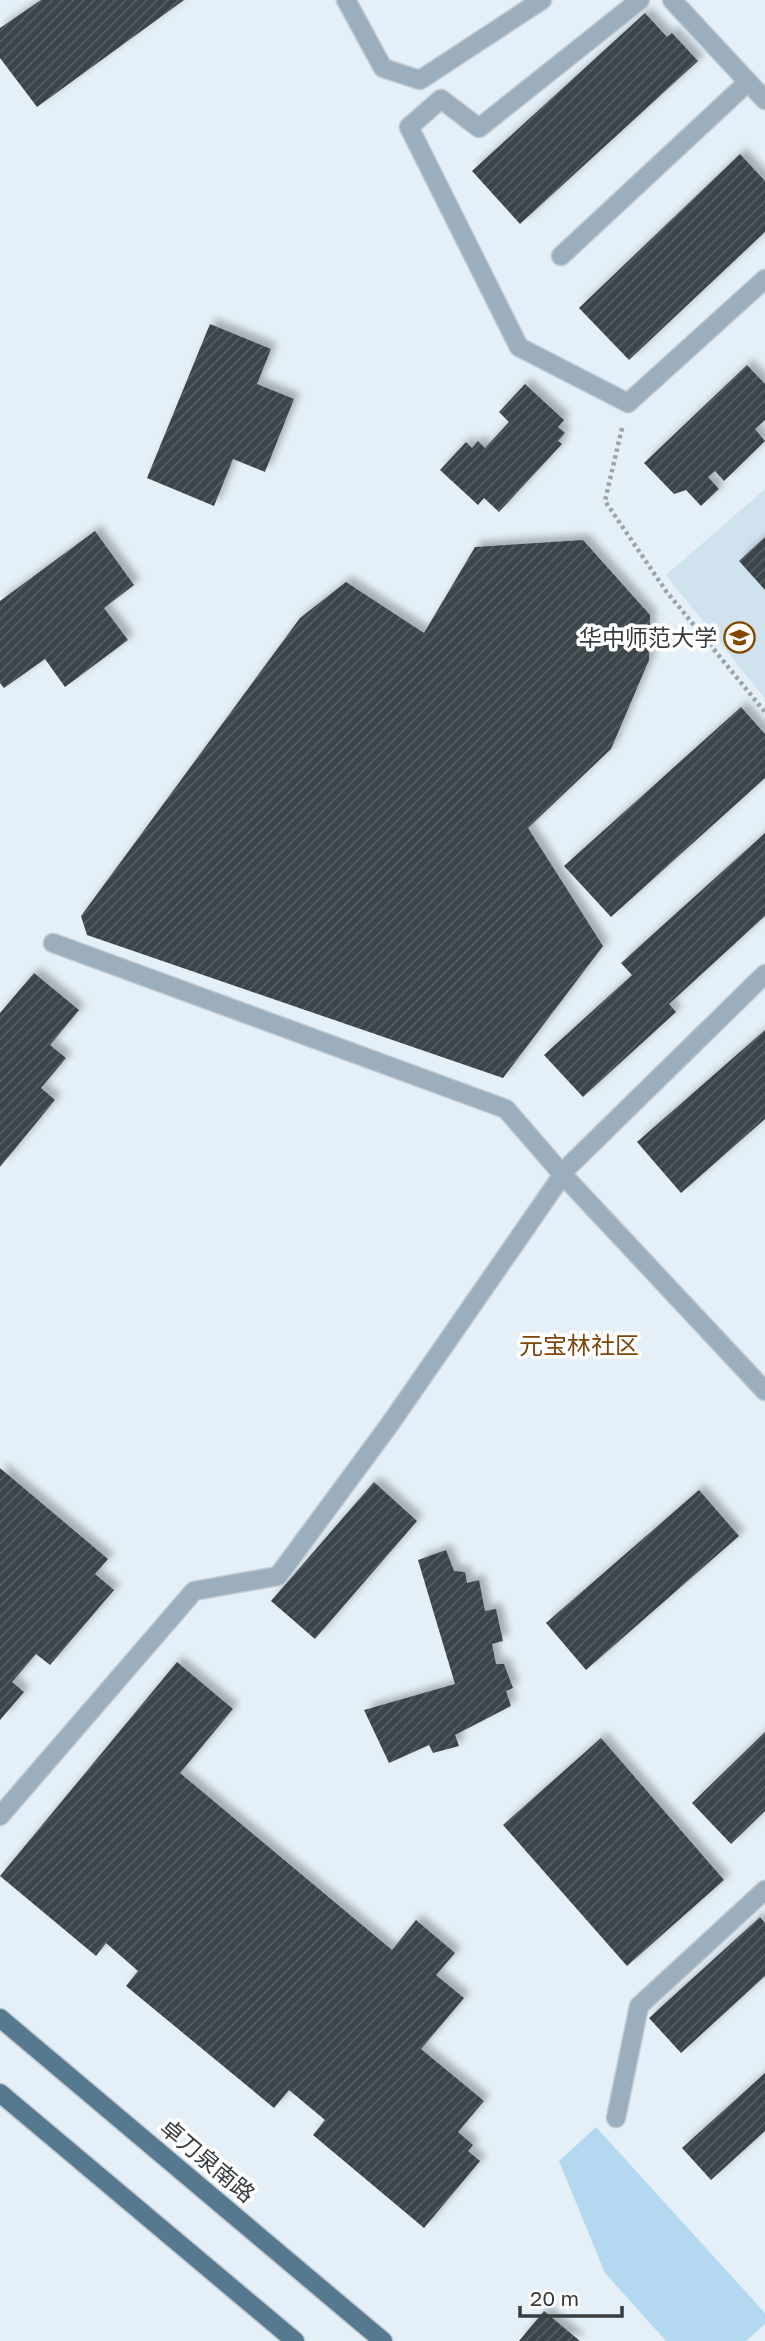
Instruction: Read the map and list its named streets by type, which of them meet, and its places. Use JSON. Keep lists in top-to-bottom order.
{
  "streets": {
    "main road": ["卓刀泉南路"]
  },
  "districts": ["元宝林社区"],
  "places": {
    "school or university": ["华中师范大学"]
  },
  "scale_bar": "20 m"
}
